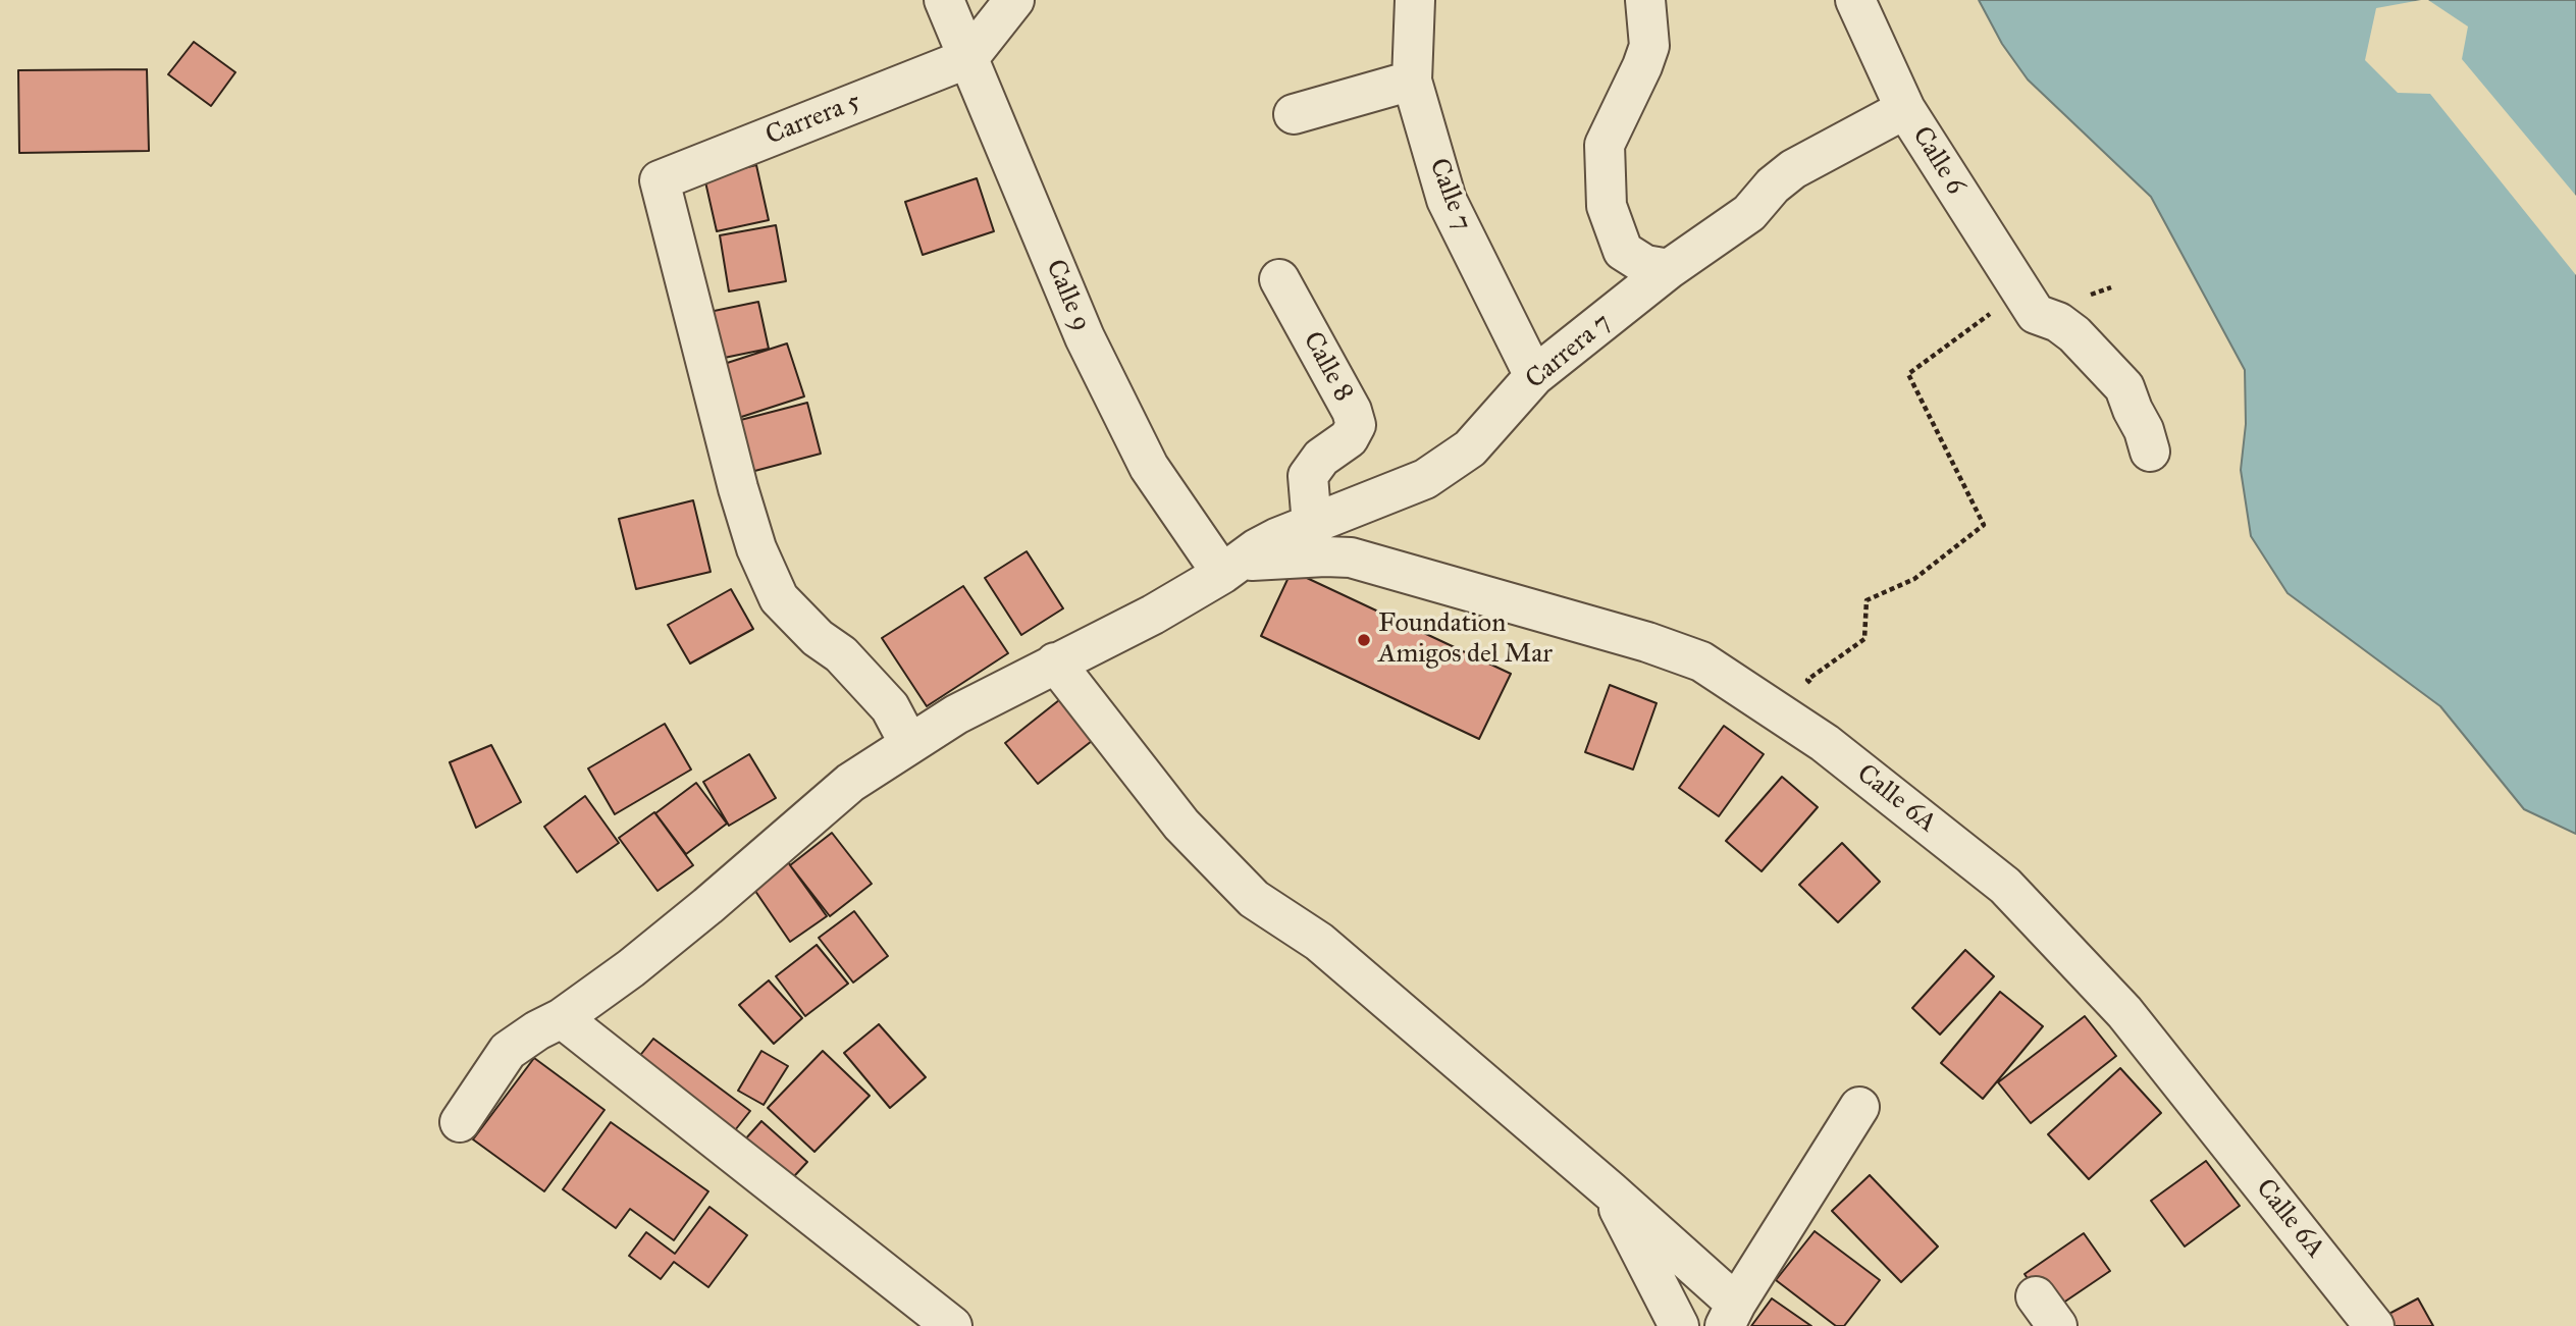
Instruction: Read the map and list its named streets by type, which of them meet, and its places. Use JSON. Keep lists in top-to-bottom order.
{
  "streets": {
    "street": [
      "Carrera 5",
      "Calle 6",
      "Calle 7",
      "Calle 9",
      "Carrera 7",
      "Calle 8",
      "Calle 6A"
    ]
  },
  "crossings": [
    ["Carrera 5", "Calle 9"],
    ["Carrera 5", "Carrera 7"],
    ["Calle 6", "Carrera 7"],
    ["Calle 7", "Carrera 7"],
    ["Calle 9", "Carrera 7"],
    ["Calle 9", "Calle 6A"],
    ["Carrera 7", "Calle 8"],
    ["Carrera 7", "Calle 6A"]
  ],
  "places": ["Foundation Amigos del Mar"]
}
